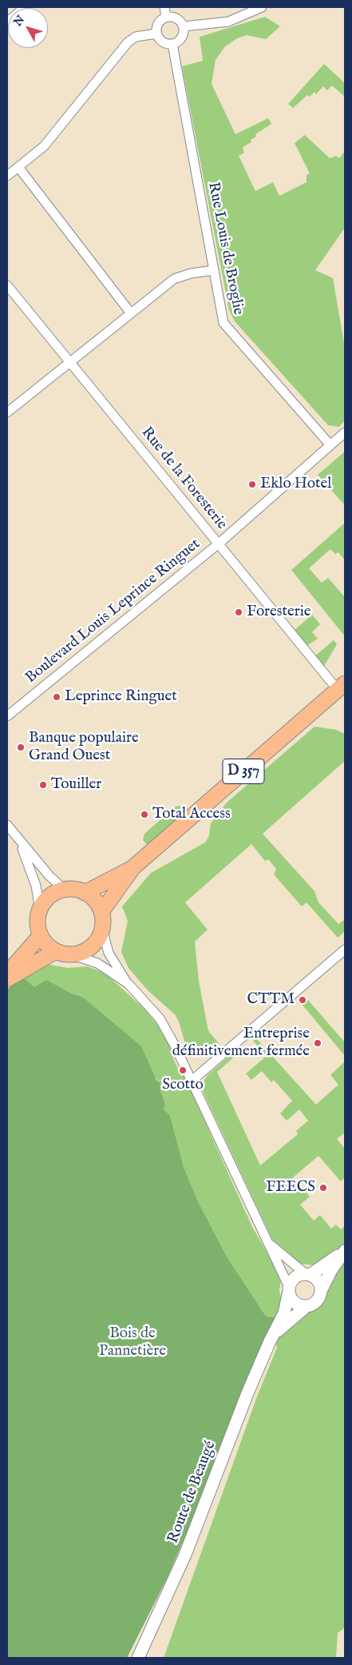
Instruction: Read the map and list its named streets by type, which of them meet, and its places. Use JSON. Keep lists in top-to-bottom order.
{
  "streets": {
    "main road": ["D 357"],
    "street": [
      "Rue Louis de Broglie",
      "Rue de la Foresterie",
      "Boulevard Louis Leprince Ringuet",
      "Route de Beaugé"
    ]
  },
  "crossings": [
    ["Rue Louis de Broglie", "Boulevard Louis Leprince Ringuet"],
    ["Rue de la Foresterie", "Boulevard Louis Leprince Ringuet"],
    ["Rue de la Foresterie", "D 357"]
  ],
  "parks": ["Bois de Pannetière"],
  "places": [
    "Eklo Hotel",
    "Foresterie",
    "Leprince Ringuet",
    "Banque populaire Grand Ouest",
    "Touiller",
    "Total Access",
    "CTTM",
    "Entreprise définitivement fermée",
    "Scotto",
    "FEECS"
  ],
  "north": "top left"
}
